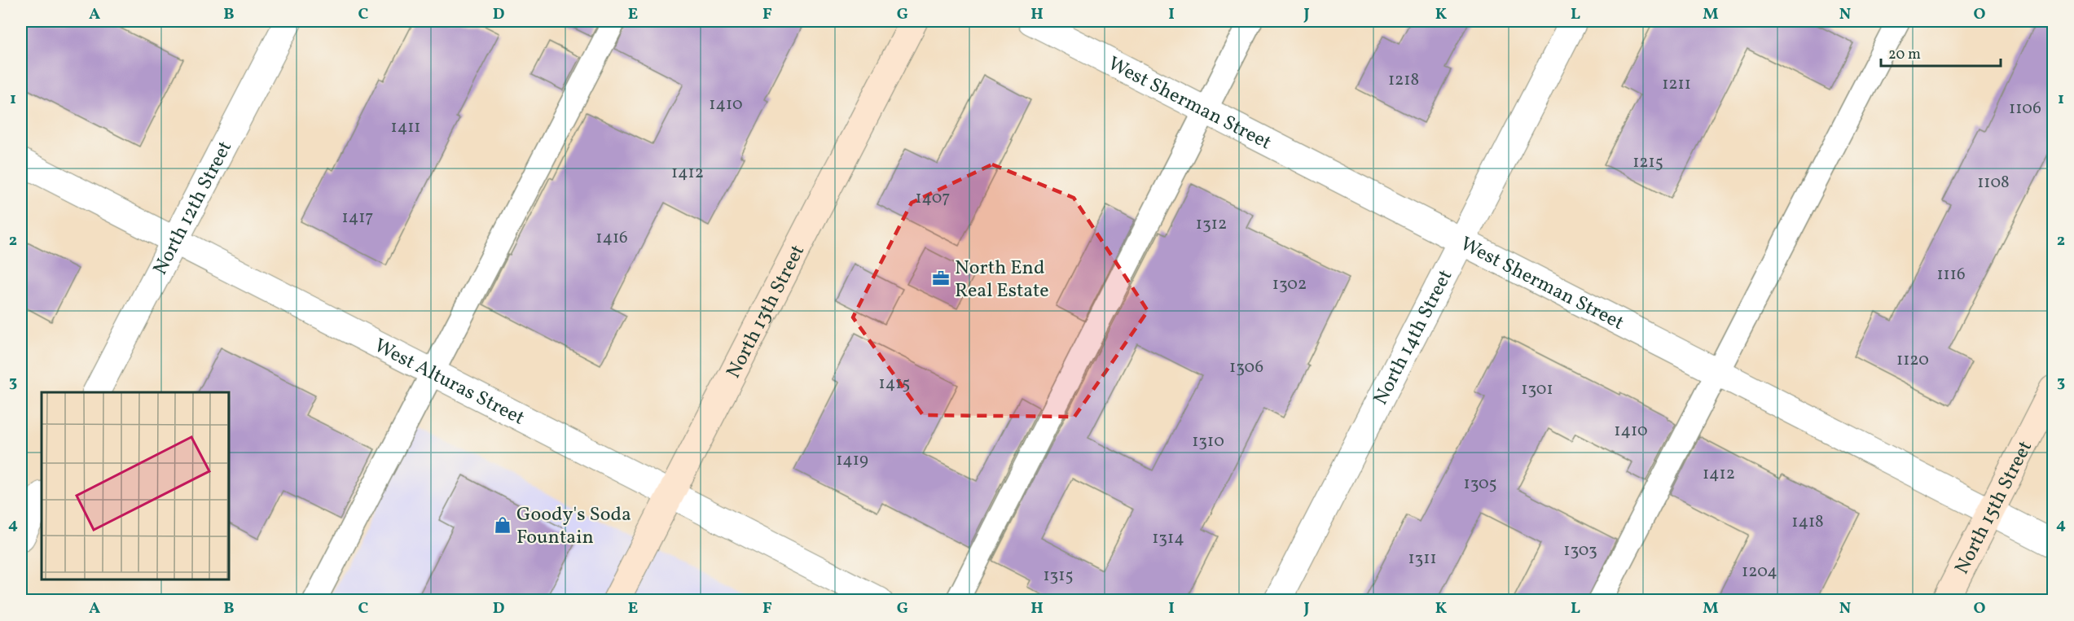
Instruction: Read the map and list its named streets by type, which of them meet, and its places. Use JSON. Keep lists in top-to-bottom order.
{
  "streets": {
    "street": [
      "West Sherman Street",
      "North 12th Street",
      "North 13th Street",
      "North 14th Street",
      "West Alturas Street",
      "North 15th Street"
    ]
  },
  "crossings": [
    ["West Sherman Street", "North 14th Street"],
    ["West Sherman Street", "North 15th Street"],
    ["North 12th Street", "West Alturas Street"],
    ["North 13th Street", "West Alturas Street"]
  ],
  "places": {
    "office": ["North End Real Estate"],
    "shop": ["Goody's Soda Fountain"]
  },
  "house_numbers": [
    "1218",
    "1211",
    "1410",
    "1106",
    "1411",
    "1215",
    "1412",
    "1108",
    "1407",
    "1417",
    "1312",
    "1416",
    "1116",
    "1302",
    "1120",
    "1306",
    "1415",
    "1301",
    "1410",
    "1310",
    "1419",
    "1412",
    "1305",
    "1418",
    "1314",
    "1303",
    "1311",
    "1204",
    "1315"
  ],
  "scale_bar": "20 m",
  "grid": {
    "columns": [
      "A",
      "B",
      "C",
      "D",
      "E",
      "F",
      "G",
      "H",
      "I",
      "J",
      "K",
      "L",
      "M",
      "N",
      "O"
    ],
    "rows": [
      "1",
      "2",
      "3",
      "4"
    ]
  }
}
